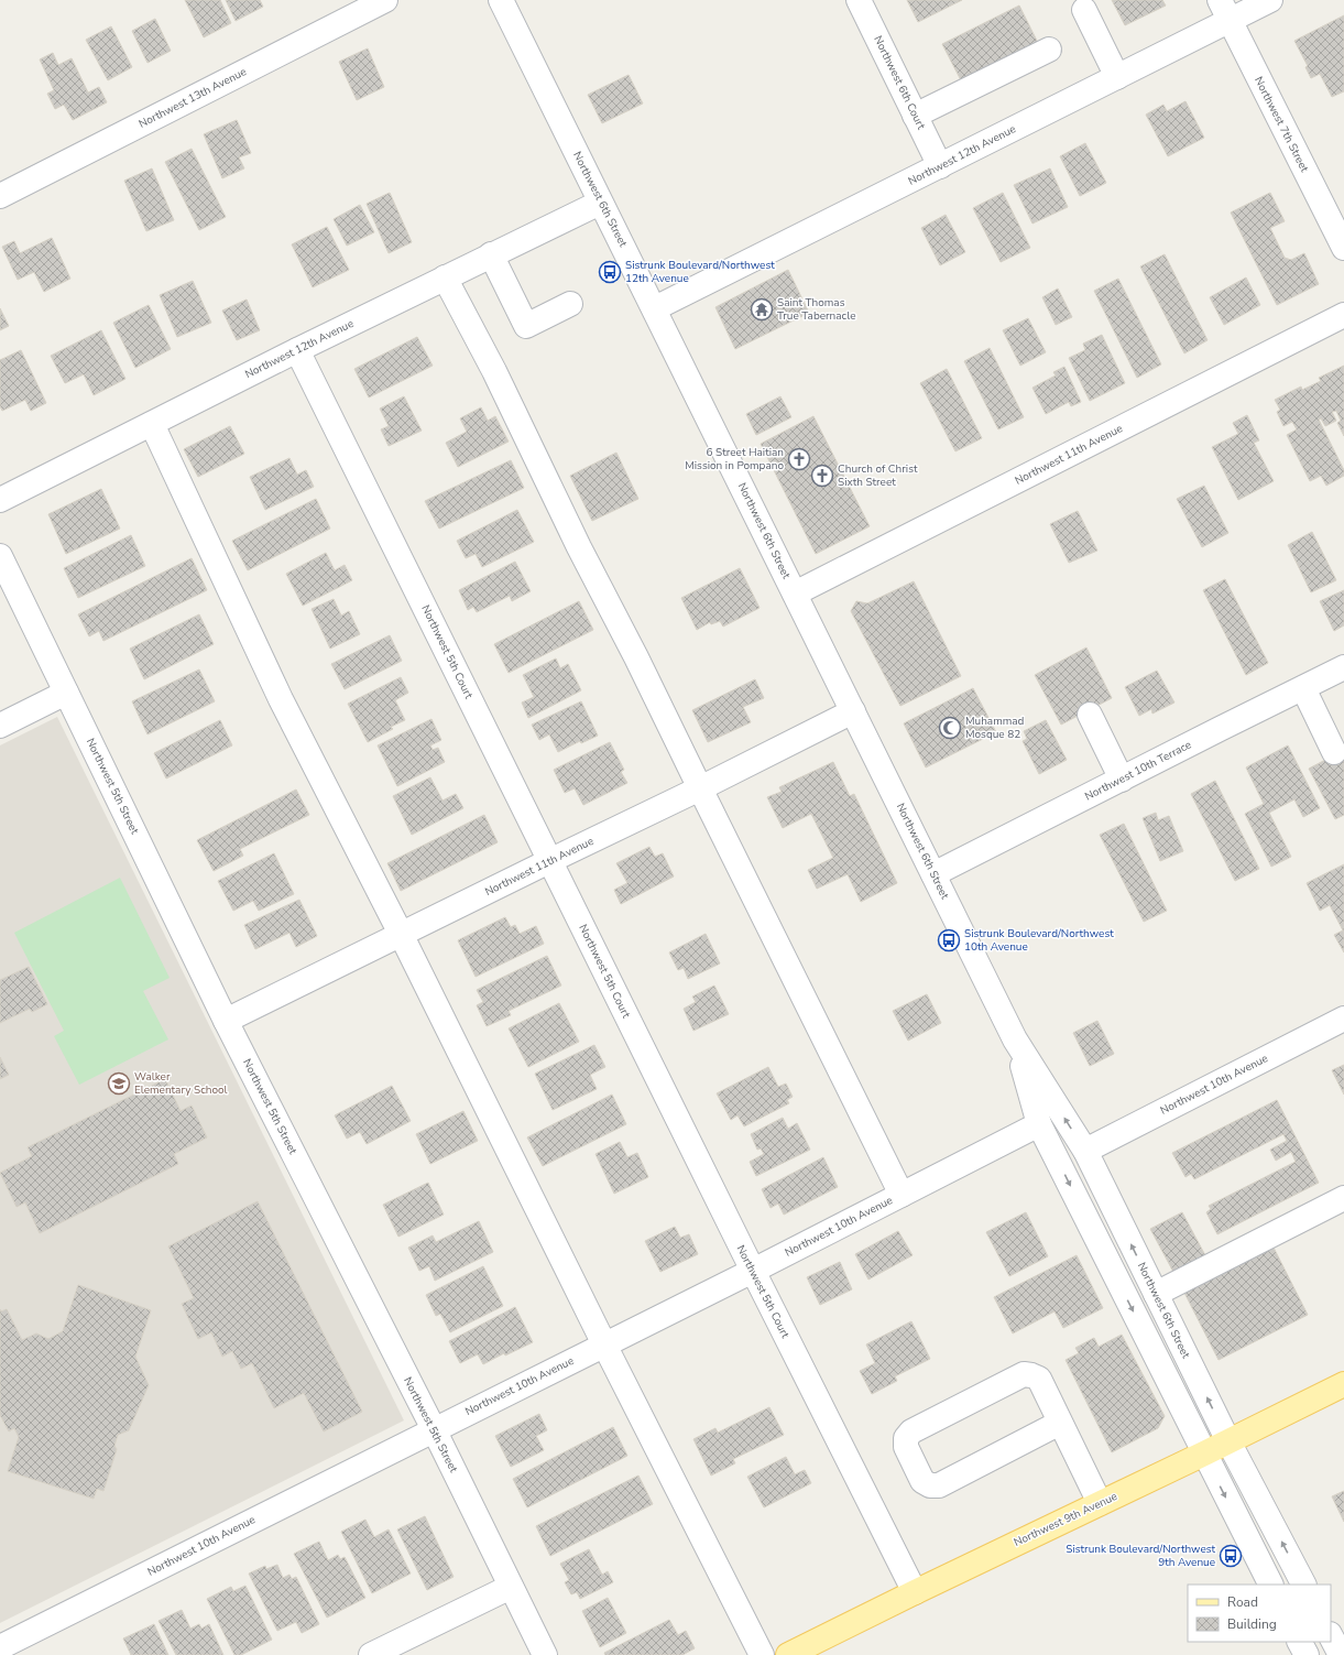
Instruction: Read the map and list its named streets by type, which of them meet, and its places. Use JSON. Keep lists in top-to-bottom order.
{
  "streets": {
    "main road": ["Northwest 9th Avenue"],
    "street": [
      "Northwest 6th Court",
      "Northwest 13th Avenue",
      "Northwest 7th Street",
      "Northwest 12th Avenue",
      "Northwest 6th Street",
      "Northwest 11th Avenue",
      "Northwest 5th Court",
      "Northwest 10th Terrace",
      "Northwest 5th Street",
      "Northwest 10th Avenue"
    ]
  },
  "crossings": [
    ["Northwest 6th Court", "Northwest 12th Avenue"],
    ["Northwest 7th Street", "Northwest 12th Avenue"],
    ["Northwest 12th Avenue", "Northwest 6th Street"],
    ["Northwest 12th Avenue", "Northwest 5th Court"],
    ["Northwest 6th Street", "Northwest 11th Avenue"],
    ["Northwest 6th Street", "Northwest 10th Terrace"],
    ["Northwest 6th Street", "Northwest 10th Avenue"],
    ["Northwest 6th Street", "Northwest 9th Avenue"],
    ["Northwest 11th Avenue", "Northwest 5th Court"],
    ["Northwest 11th Avenue", "Northwest 5th Street"],
    ["Northwest 5th Court", "Northwest 10th Avenue"],
    ["Northwest 5th Court", "Northwest 9th Avenue"],
    ["Northwest 5th Street", "Northwest 10th Avenue"]
  ],
  "places": {
    "bus stop": ["Sistrunk Boulevard/Northwest 12th Avenue", "Sistrunk Boulevard/Northwest 10th Avenue", "Sistrunk Boulevard/Northwest 9th Avenue"],
    "temple": ["Saint Thomas True Tabernacle"],
    "church": ["6 Street Haitian Mission in Pompano", "Church of Christ Sixth Street"],
    "mosque": ["Muhammad Mosque 82"],
    "school or university": ["Walker Elementary School"]
  },
  "legend": ["Road", "Building"]
}
